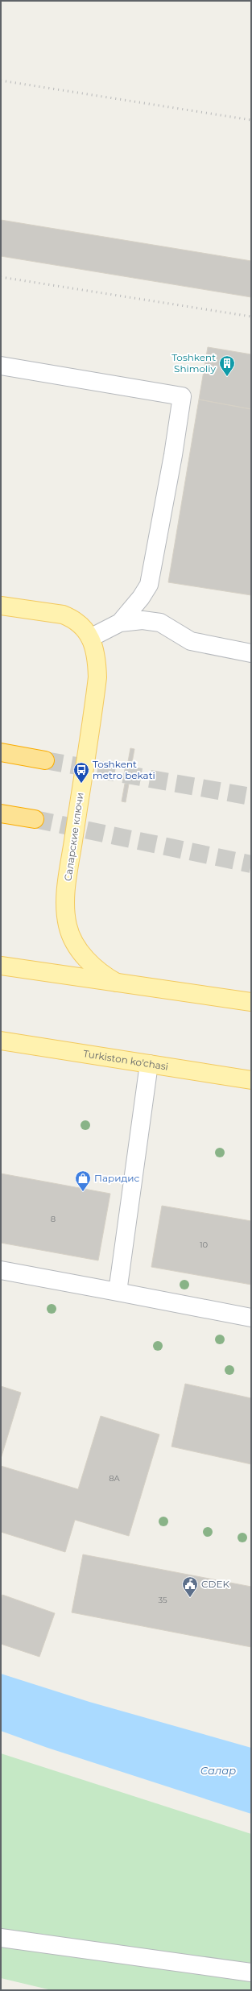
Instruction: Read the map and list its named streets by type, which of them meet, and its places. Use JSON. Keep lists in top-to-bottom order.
{
  "streets": {
    "main road": ["Саларские ключи", "Turkiston ko'chasi"]
  },
  "water": ["Салар"],
  "places": {
    "building": ["Toshkent Shimoliy"],
    "bus stop": ["Toshkent metro bekati"],
    "shop": ["Паридис"],
    "public building": ["CDEK"]
  },
  "house_numbers": [
    "8",
    "10",
    "8A",
    "35"
  ]
}
